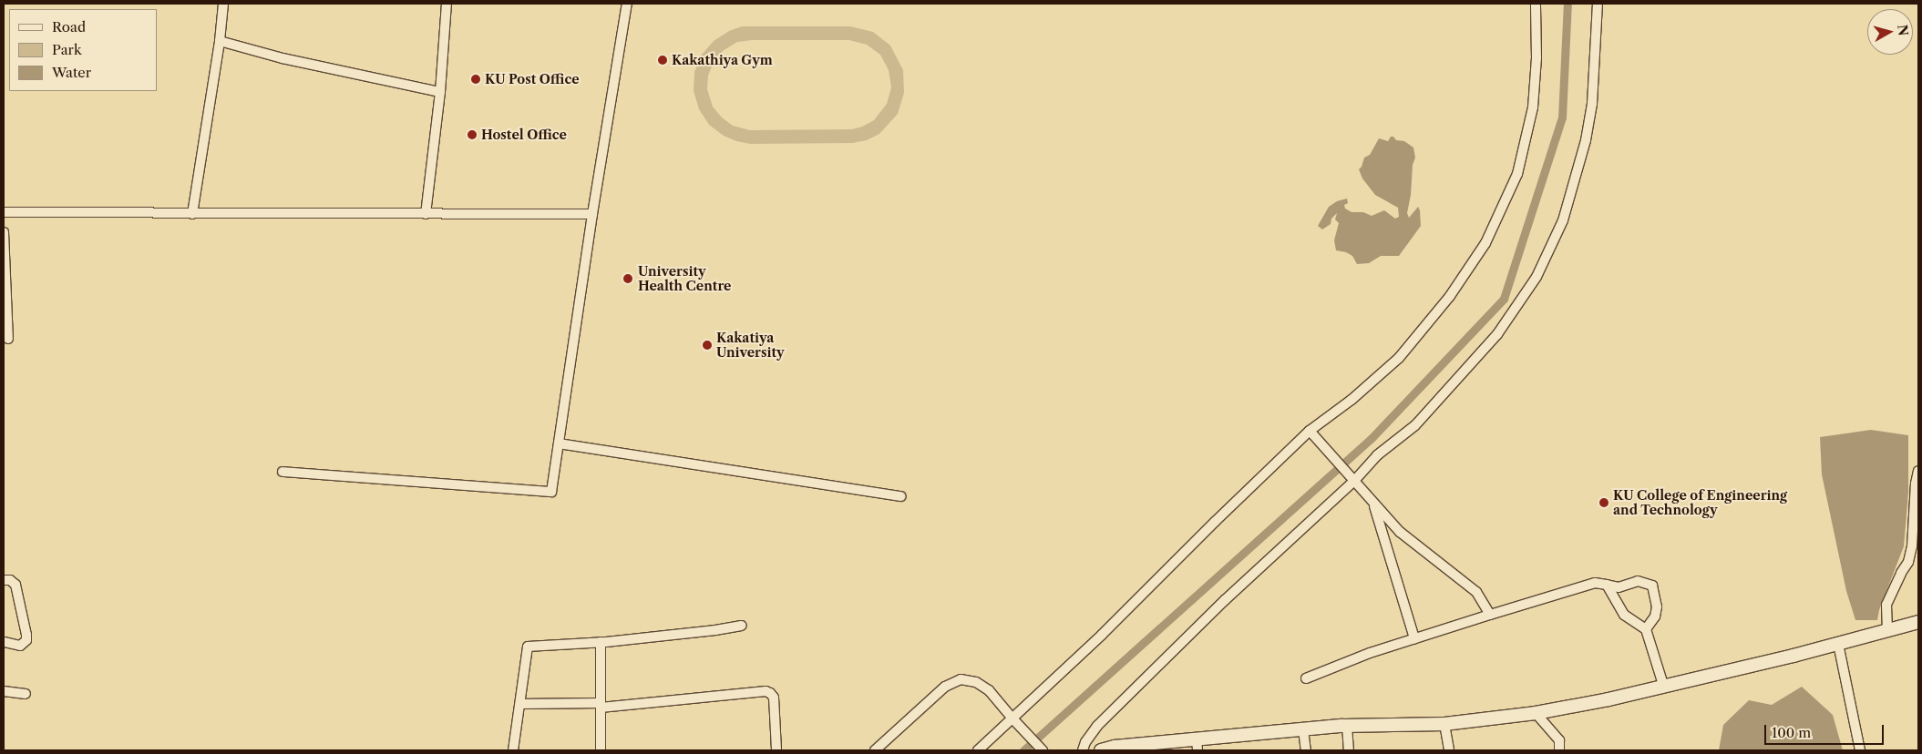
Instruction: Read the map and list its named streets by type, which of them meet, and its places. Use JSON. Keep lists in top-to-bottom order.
{
  "places": [
    "Kakathiya Gym",
    "KU Post Office",
    "Hostel Office",
    "University Health Centre",
    "Kakatiya University",
    "KU College of Engineering and Technology"
  ],
  "legend": ["Road", "Park", "Water"],
  "scale_bar": "100 m",
  "north": "right"
}
